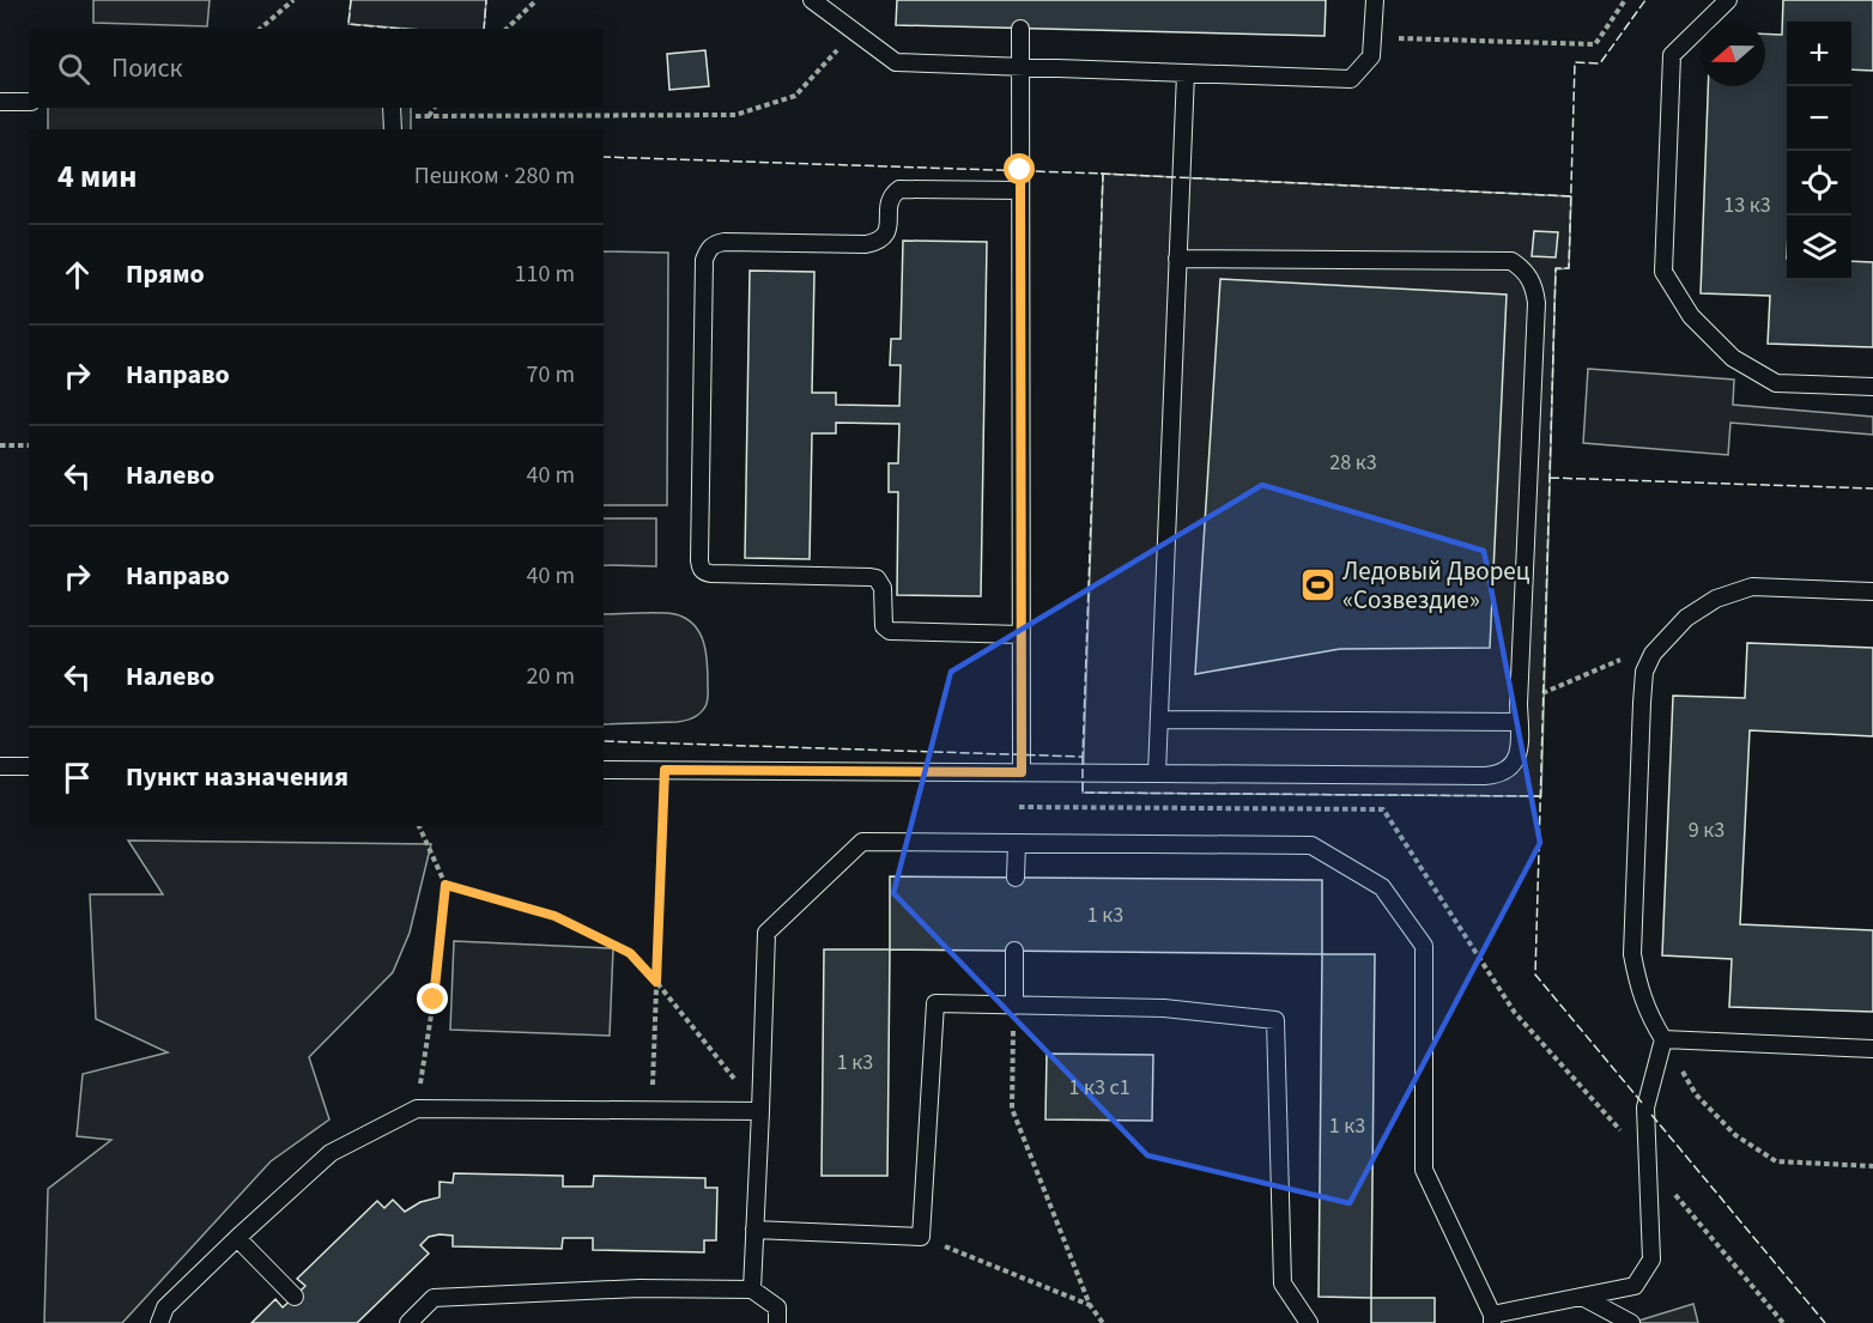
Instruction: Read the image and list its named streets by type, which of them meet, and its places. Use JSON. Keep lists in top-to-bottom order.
{
  "places": {
    "sports": ["Ледовый Дворец «Созвездие»"]
  },
  "house_numbers": [
    "13 к3",
    "28 к3",
    "9 к3",
    "1 к3",
    "1 к3",
    "1 к3 с1",
    "1 к3"
  ],
  "north": "left",
  "page": {
    "map_buttons": ["+", "−"],
    "search": "Поиск",
    "heading": ["4 мин", "Пешком · 280 m"],
    "list": [
      ["Прямо", "110 m"],
      ["Направо", "70 m"],
      ["Налево", "40 m"],
      ["Направо", "40 m"],
      ["Налево", "20 m"],
      "Пункт назначения"
    ]
  }
}
